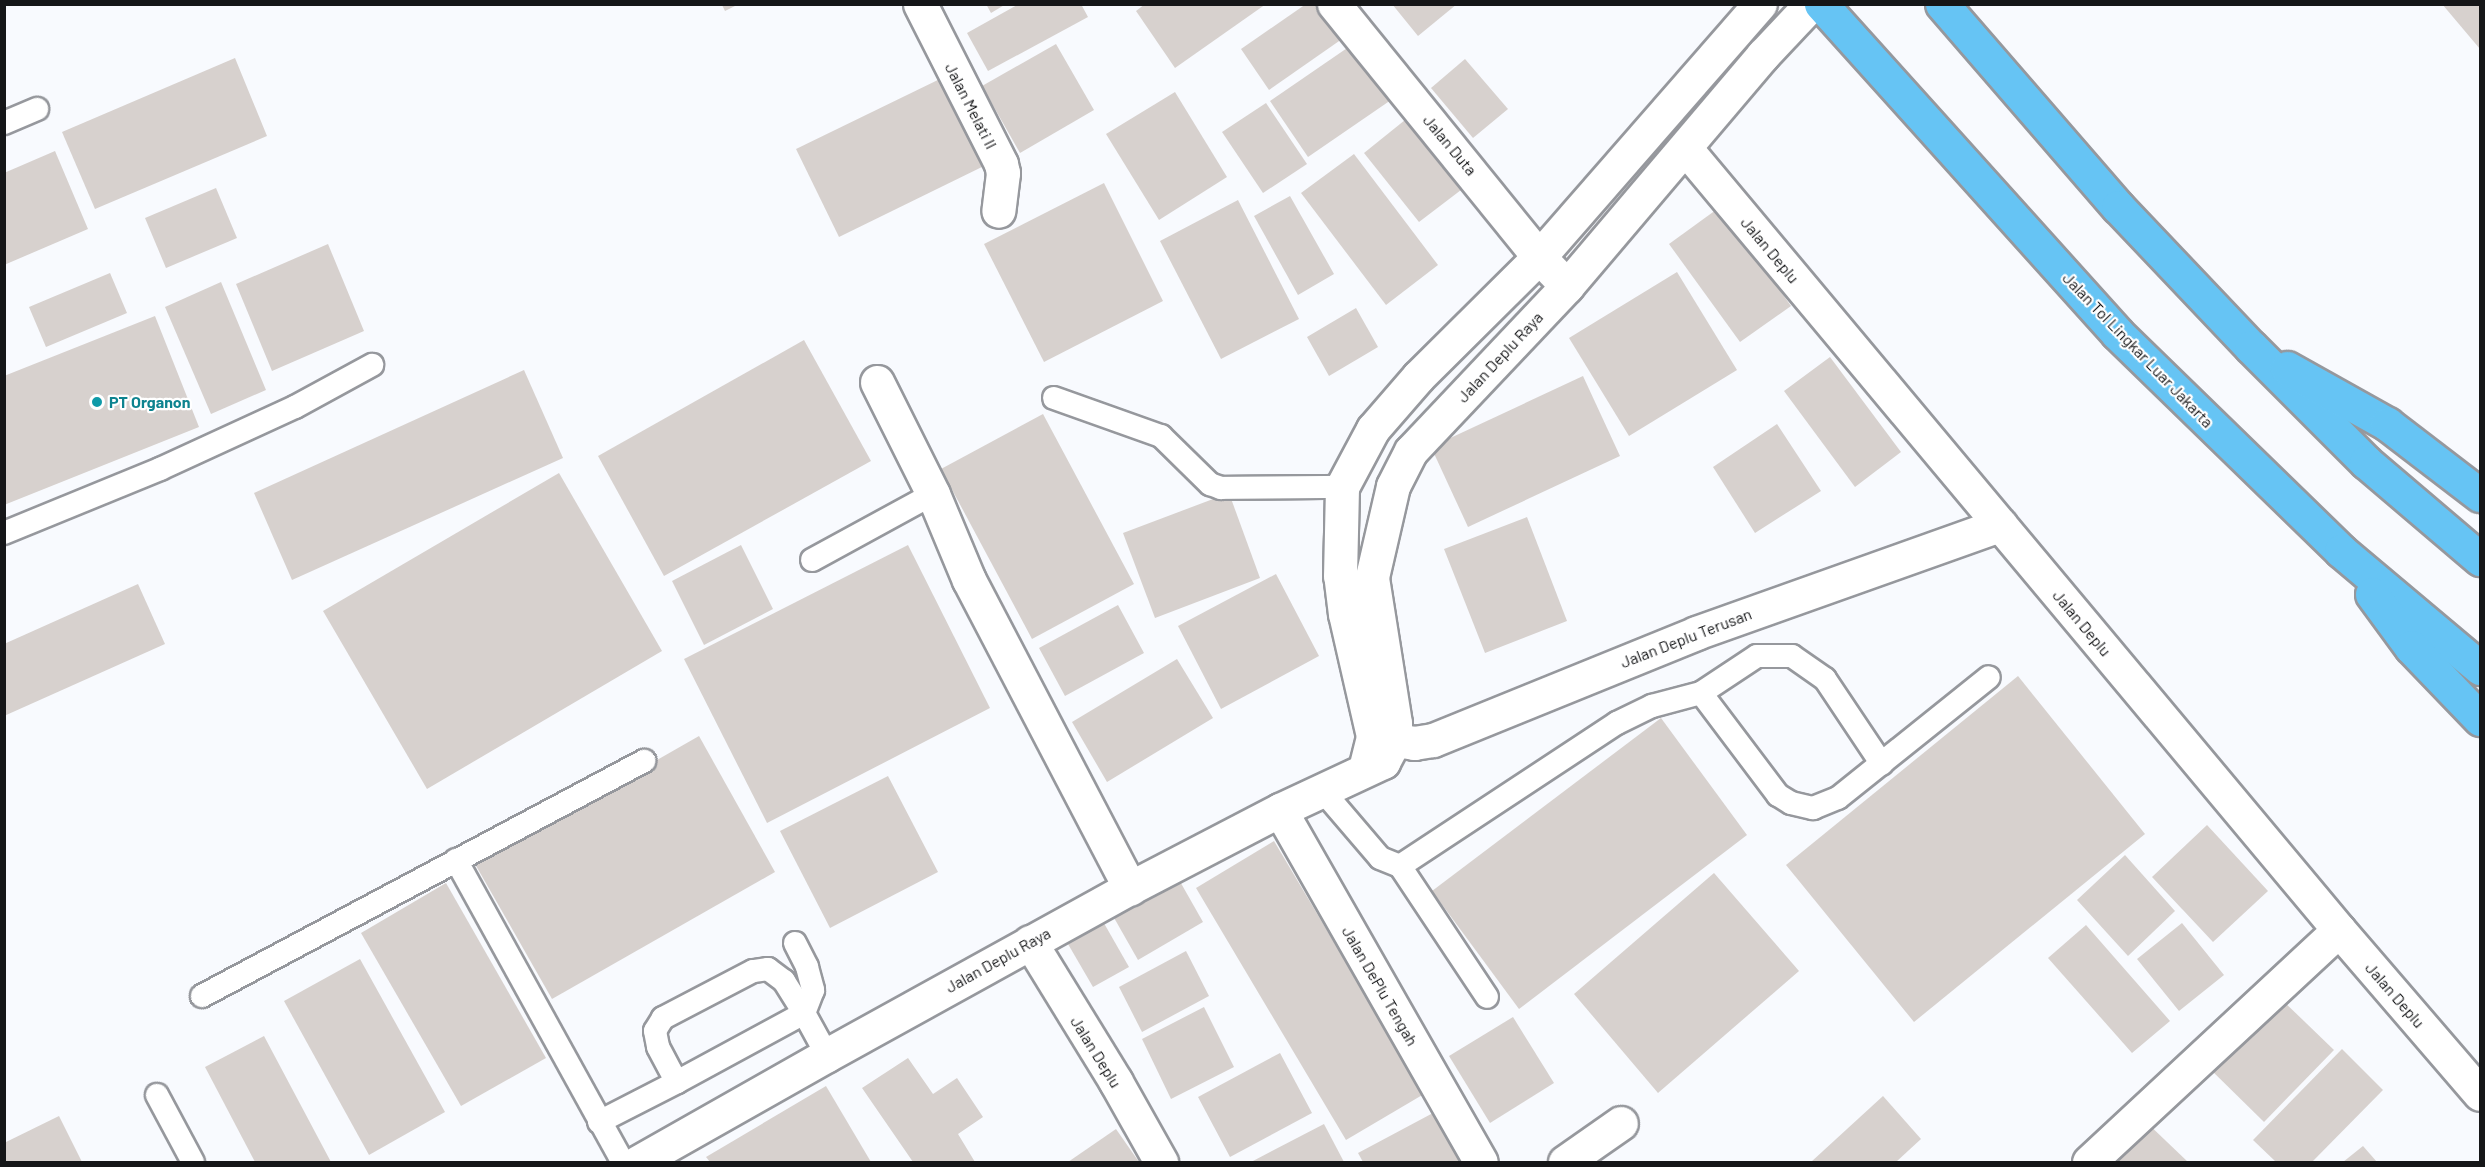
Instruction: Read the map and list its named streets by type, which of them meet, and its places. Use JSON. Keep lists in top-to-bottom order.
{
  "streets": {
    "highway": ["Jalan Tol Lingkar Luar Jakarta"],
    "street": [
      "Jalan Melati II",
      "Jalan Duta",
      "Jalan Deplu",
      "Jalan Deplu Raya",
      "Jalan Deplu Terusan",
      "Jalan DePlu Tengah"
    ]
  },
  "crossings": [
    ["Jalan Duta", "Jalan Deplu Raya"],
    ["Jalan Deplu", "Jalan Deplu Raya"],
    ["Jalan Deplu", "Jalan Deplu Terusan"],
    ["Jalan Deplu Raya", "Jalan Deplu Terusan"],
    ["Jalan Deplu Raya", "Jalan DePlu Tengah"]
  ],
  "places": ["PT Organon"]
}
